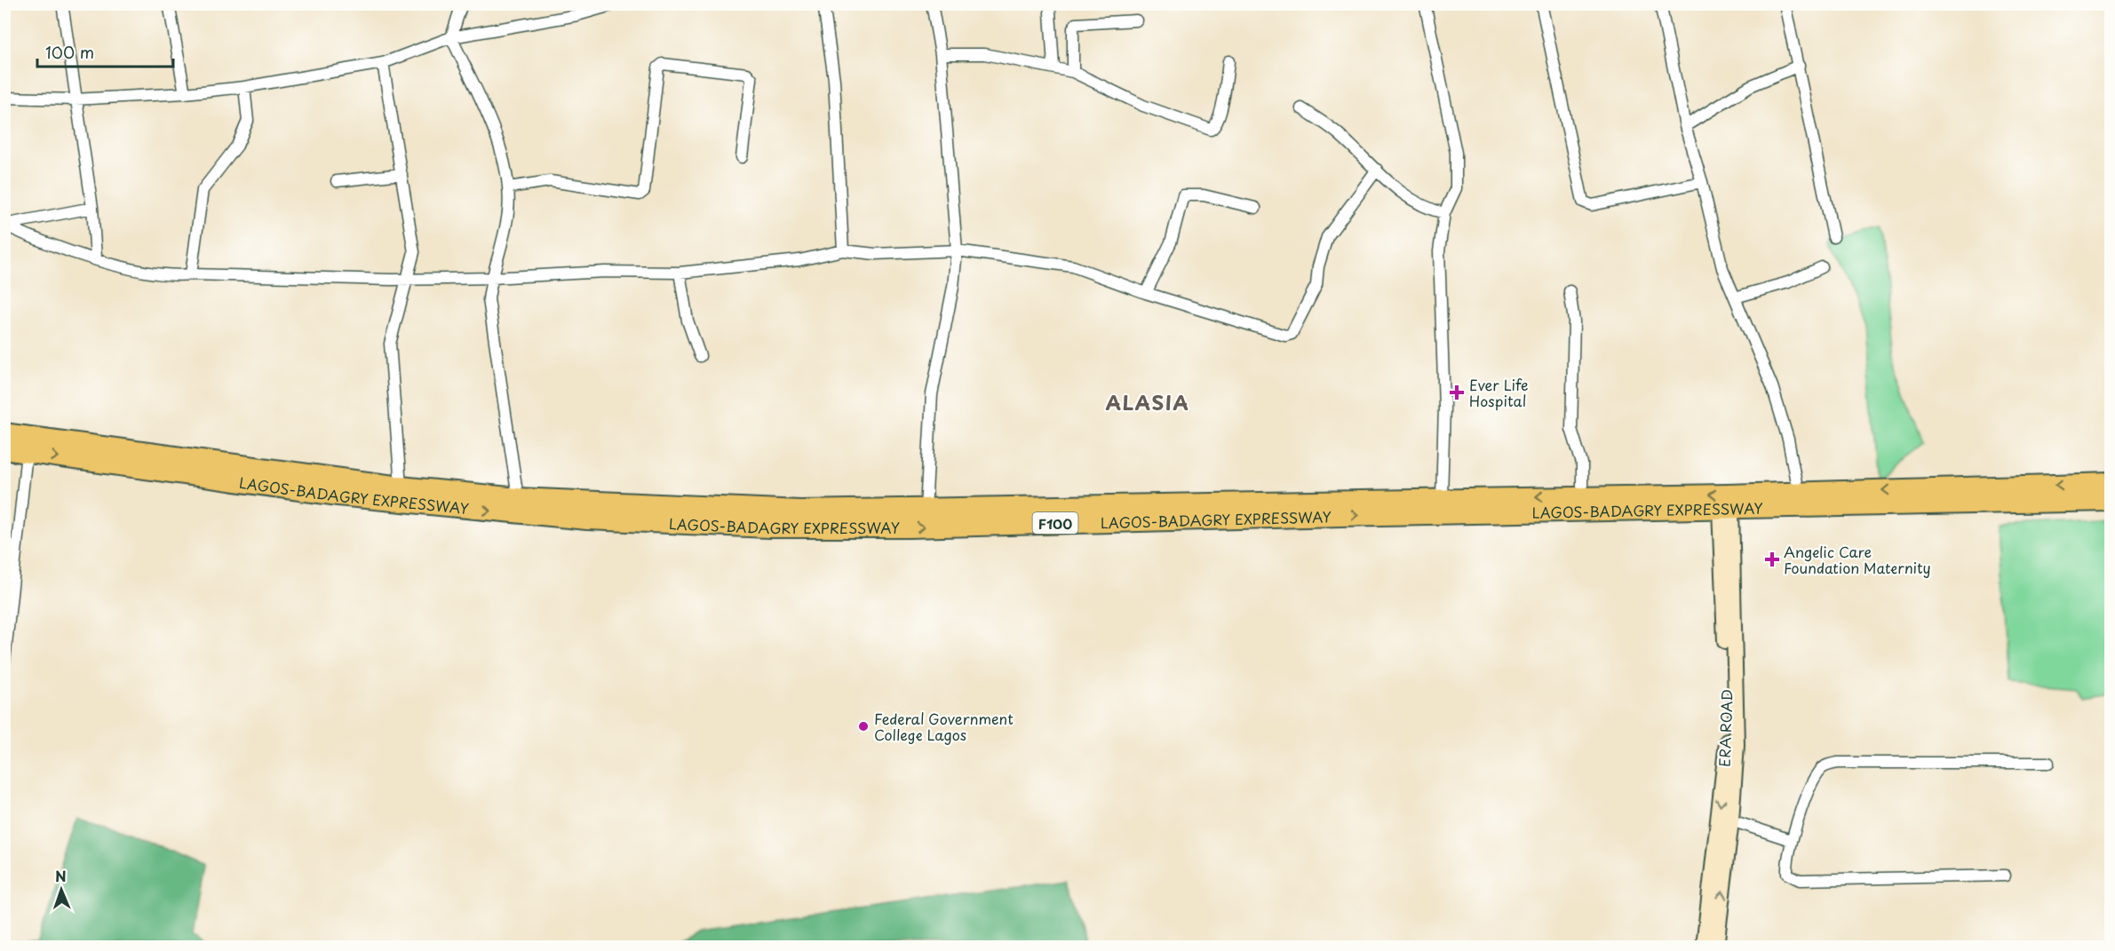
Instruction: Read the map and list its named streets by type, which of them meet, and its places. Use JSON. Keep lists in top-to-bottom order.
{
  "streets": {
    "highway": ["LAGOS-BADAGRY EXPRESSWAY", "F100"],
    "main road": ["ERA ROAD"]
  },
  "crossings": [
    ["LAGOS-BADAGRY EXPRESSWAY", "ERA ROAD"]
  ],
  "districts": ["ALASIA"],
  "places": {
    "health": ["Ever Life Hospital", "Angelic Care Foundation Maternity"],
    "other": ["Federal Government College Lagos"]
  },
  "scale_bar": "100 m",
  "north": "top"
}
